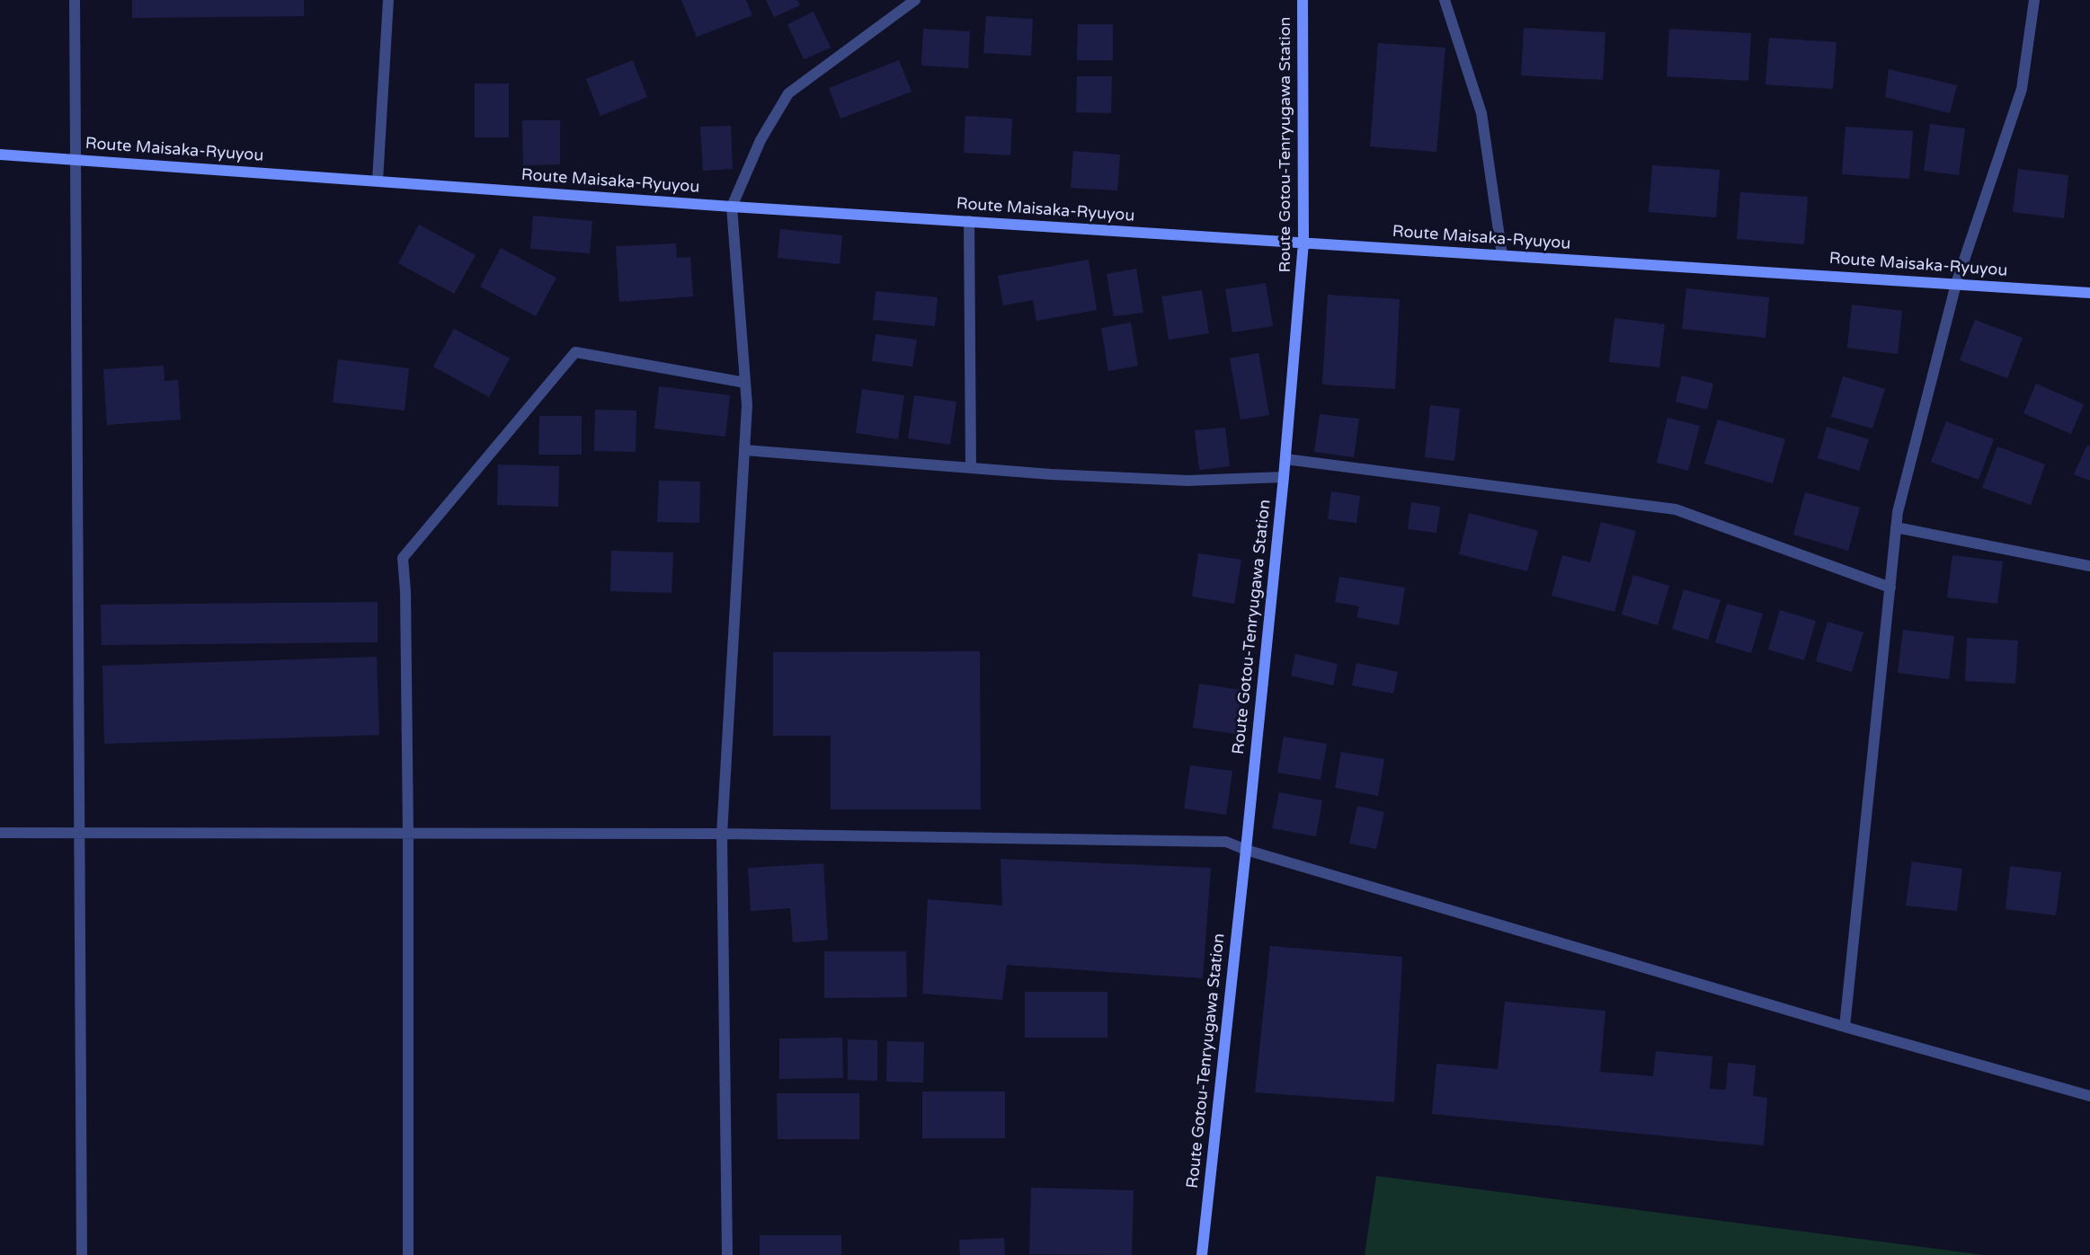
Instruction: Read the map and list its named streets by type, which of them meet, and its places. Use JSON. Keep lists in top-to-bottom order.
{
  "streets": {
    "main road": ["Route Gotou-Tenryugawa Station", "Route Maisaka-Ryuyou"]
  },
  "crossings": [
    ["Route Gotou-Tenryugawa Station", "Route Maisaka-Ryuyou"]
  ]
}
